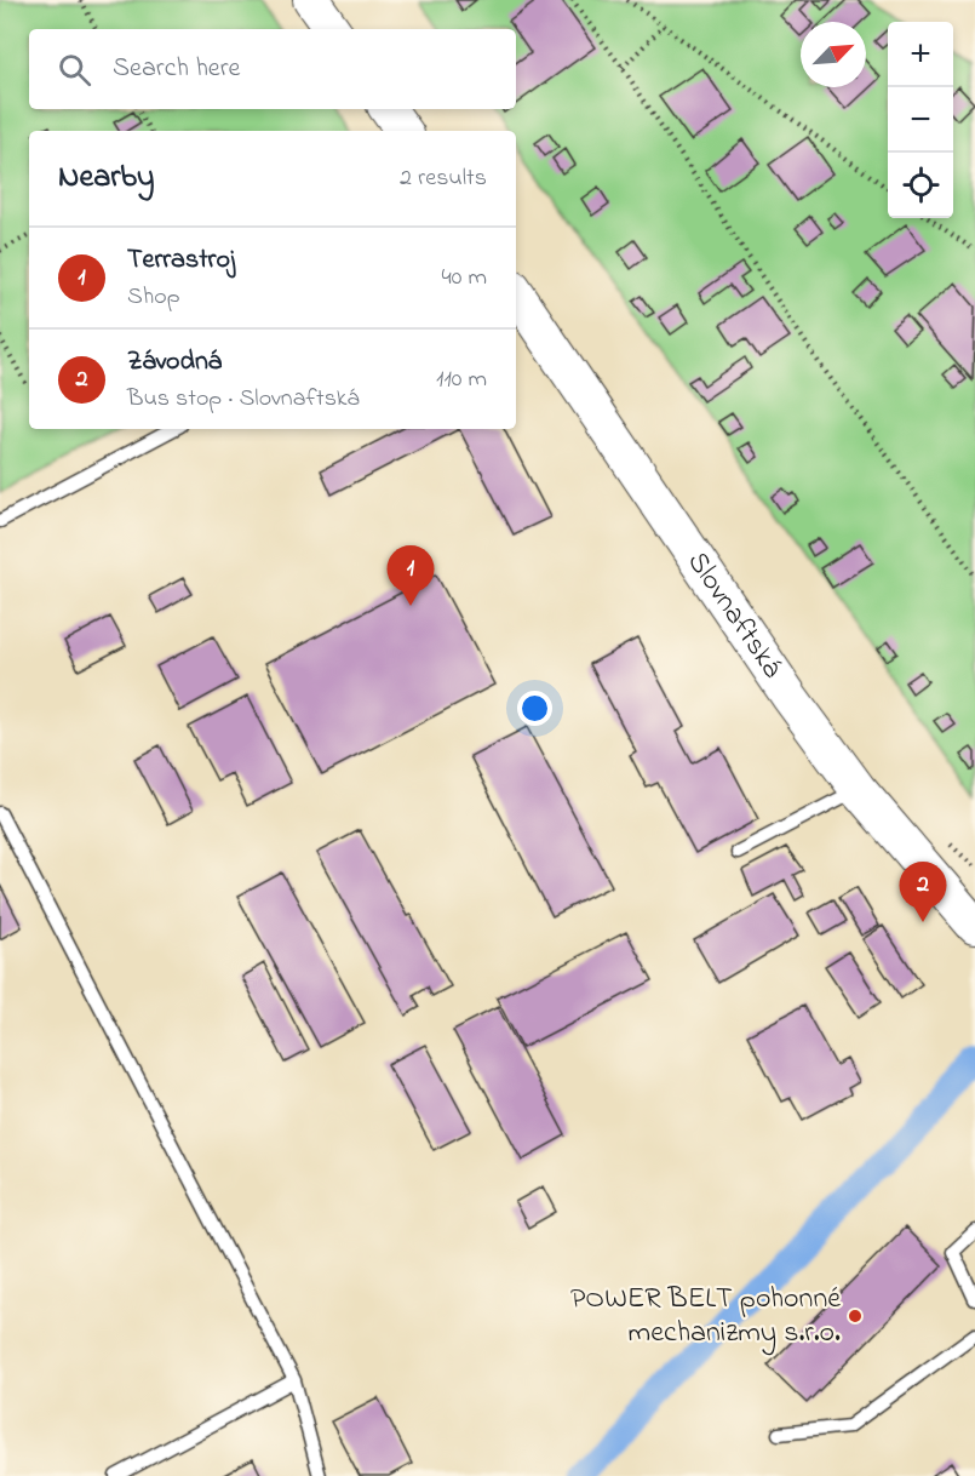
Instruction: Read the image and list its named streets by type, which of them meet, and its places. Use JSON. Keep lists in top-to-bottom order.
{
  "streets": {
    "main road": ["Slovnaftská"]
  },
  "places": ["POWER BELT pohonné mechanizmy s.r.o."],
  "north": "top right",
  "page": {
    "map_buttons": ["+", "−"],
    "search": "Search here",
    "heading": ["Nearby", "2 results"],
    "list": [
      {
        "mark": "1",
        "name": "Terrastroj",
        "note": "Shop",
        "value": "40 m"
      },
      {
        "mark": "2",
        "name": "Závodná",
        "note": "Bus stop · Slovnaftská",
        "value": "110 m"
      }
    ],
    "pins": ["1", "2"]
  }
}
